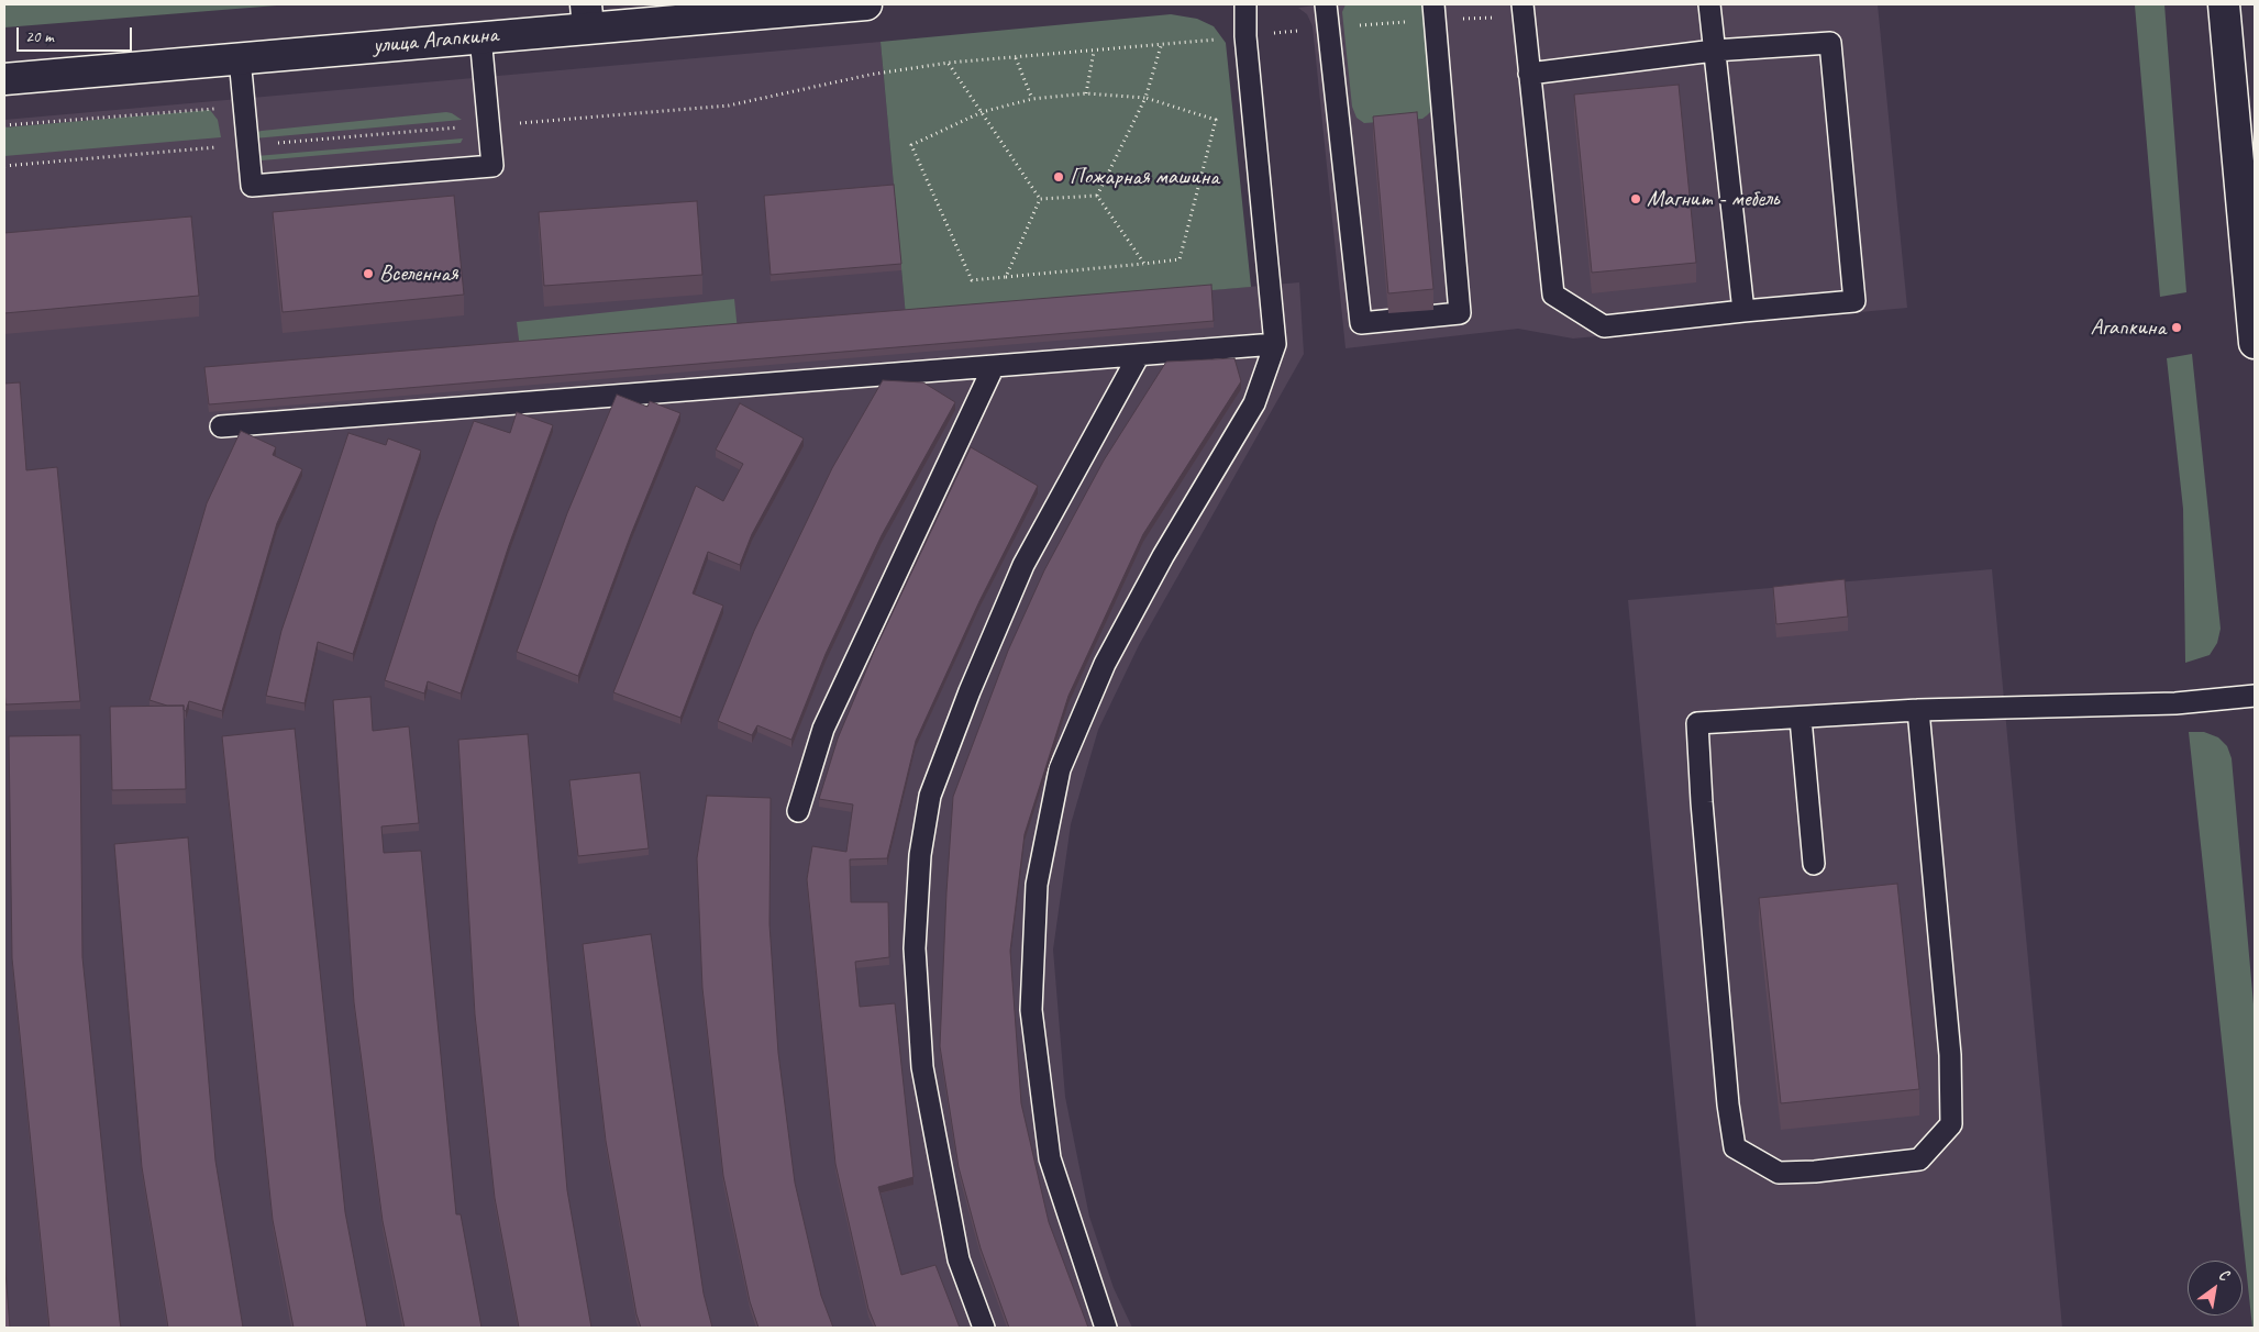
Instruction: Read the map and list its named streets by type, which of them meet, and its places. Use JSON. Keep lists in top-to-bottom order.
{
  "streets": {
    "main road": ["улица Агапкина"]
  },
  "places": [
    "Пожарная машина",
    "Магнит - мебель",
    "Вселенная",
    "Агапкина"
  ],
  "scale_bar": "20 m",
  "north": "top right"
}
